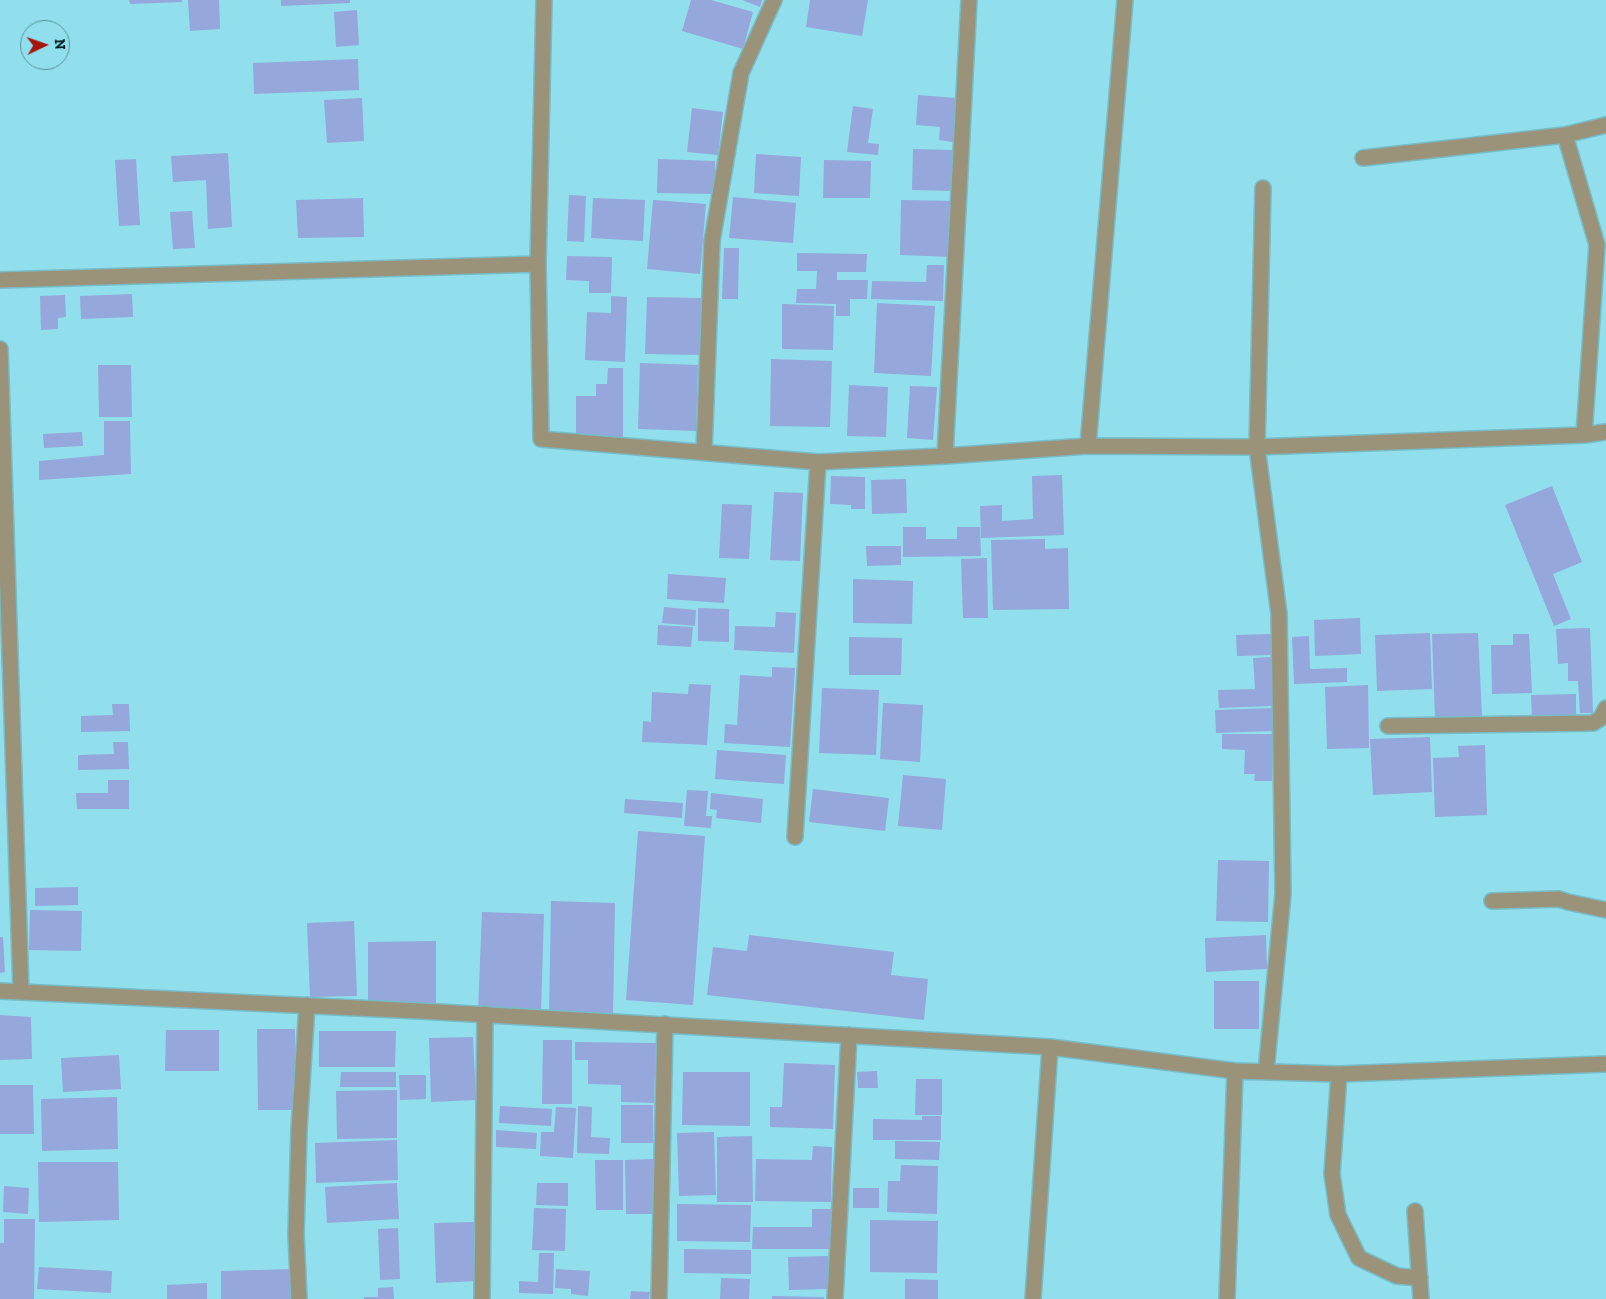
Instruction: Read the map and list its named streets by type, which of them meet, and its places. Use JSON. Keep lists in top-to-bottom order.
{
  "north": "right"
}
